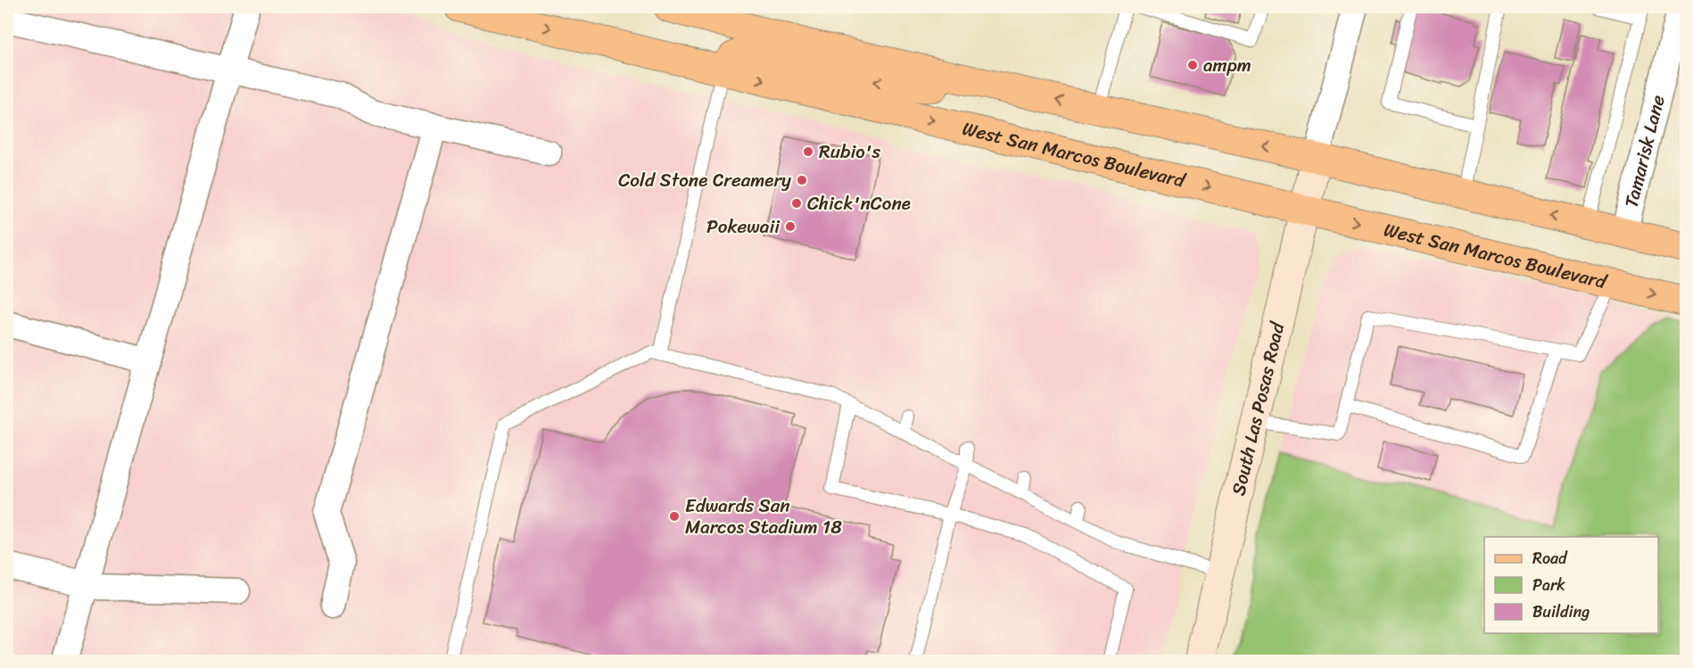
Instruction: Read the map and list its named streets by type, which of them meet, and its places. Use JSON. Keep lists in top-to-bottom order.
{
  "streets": {
    "main road": ["West San Marcos Boulevard", "South Las Posas Road"],
    "street": ["Tamarisk Lane"]
  },
  "crossings": [
    ["West San Marcos Boulevard", "South Las Posas Road"]
  ],
  "places": [
    "ampm",
    "Rubio's",
    "Cold Stone Creamery",
    "Chick'nCone",
    "Pokewaii",
    "Edwards San Marcos Stadium 18"
  ],
  "legend": ["Road", "Park", "Building"]
}
